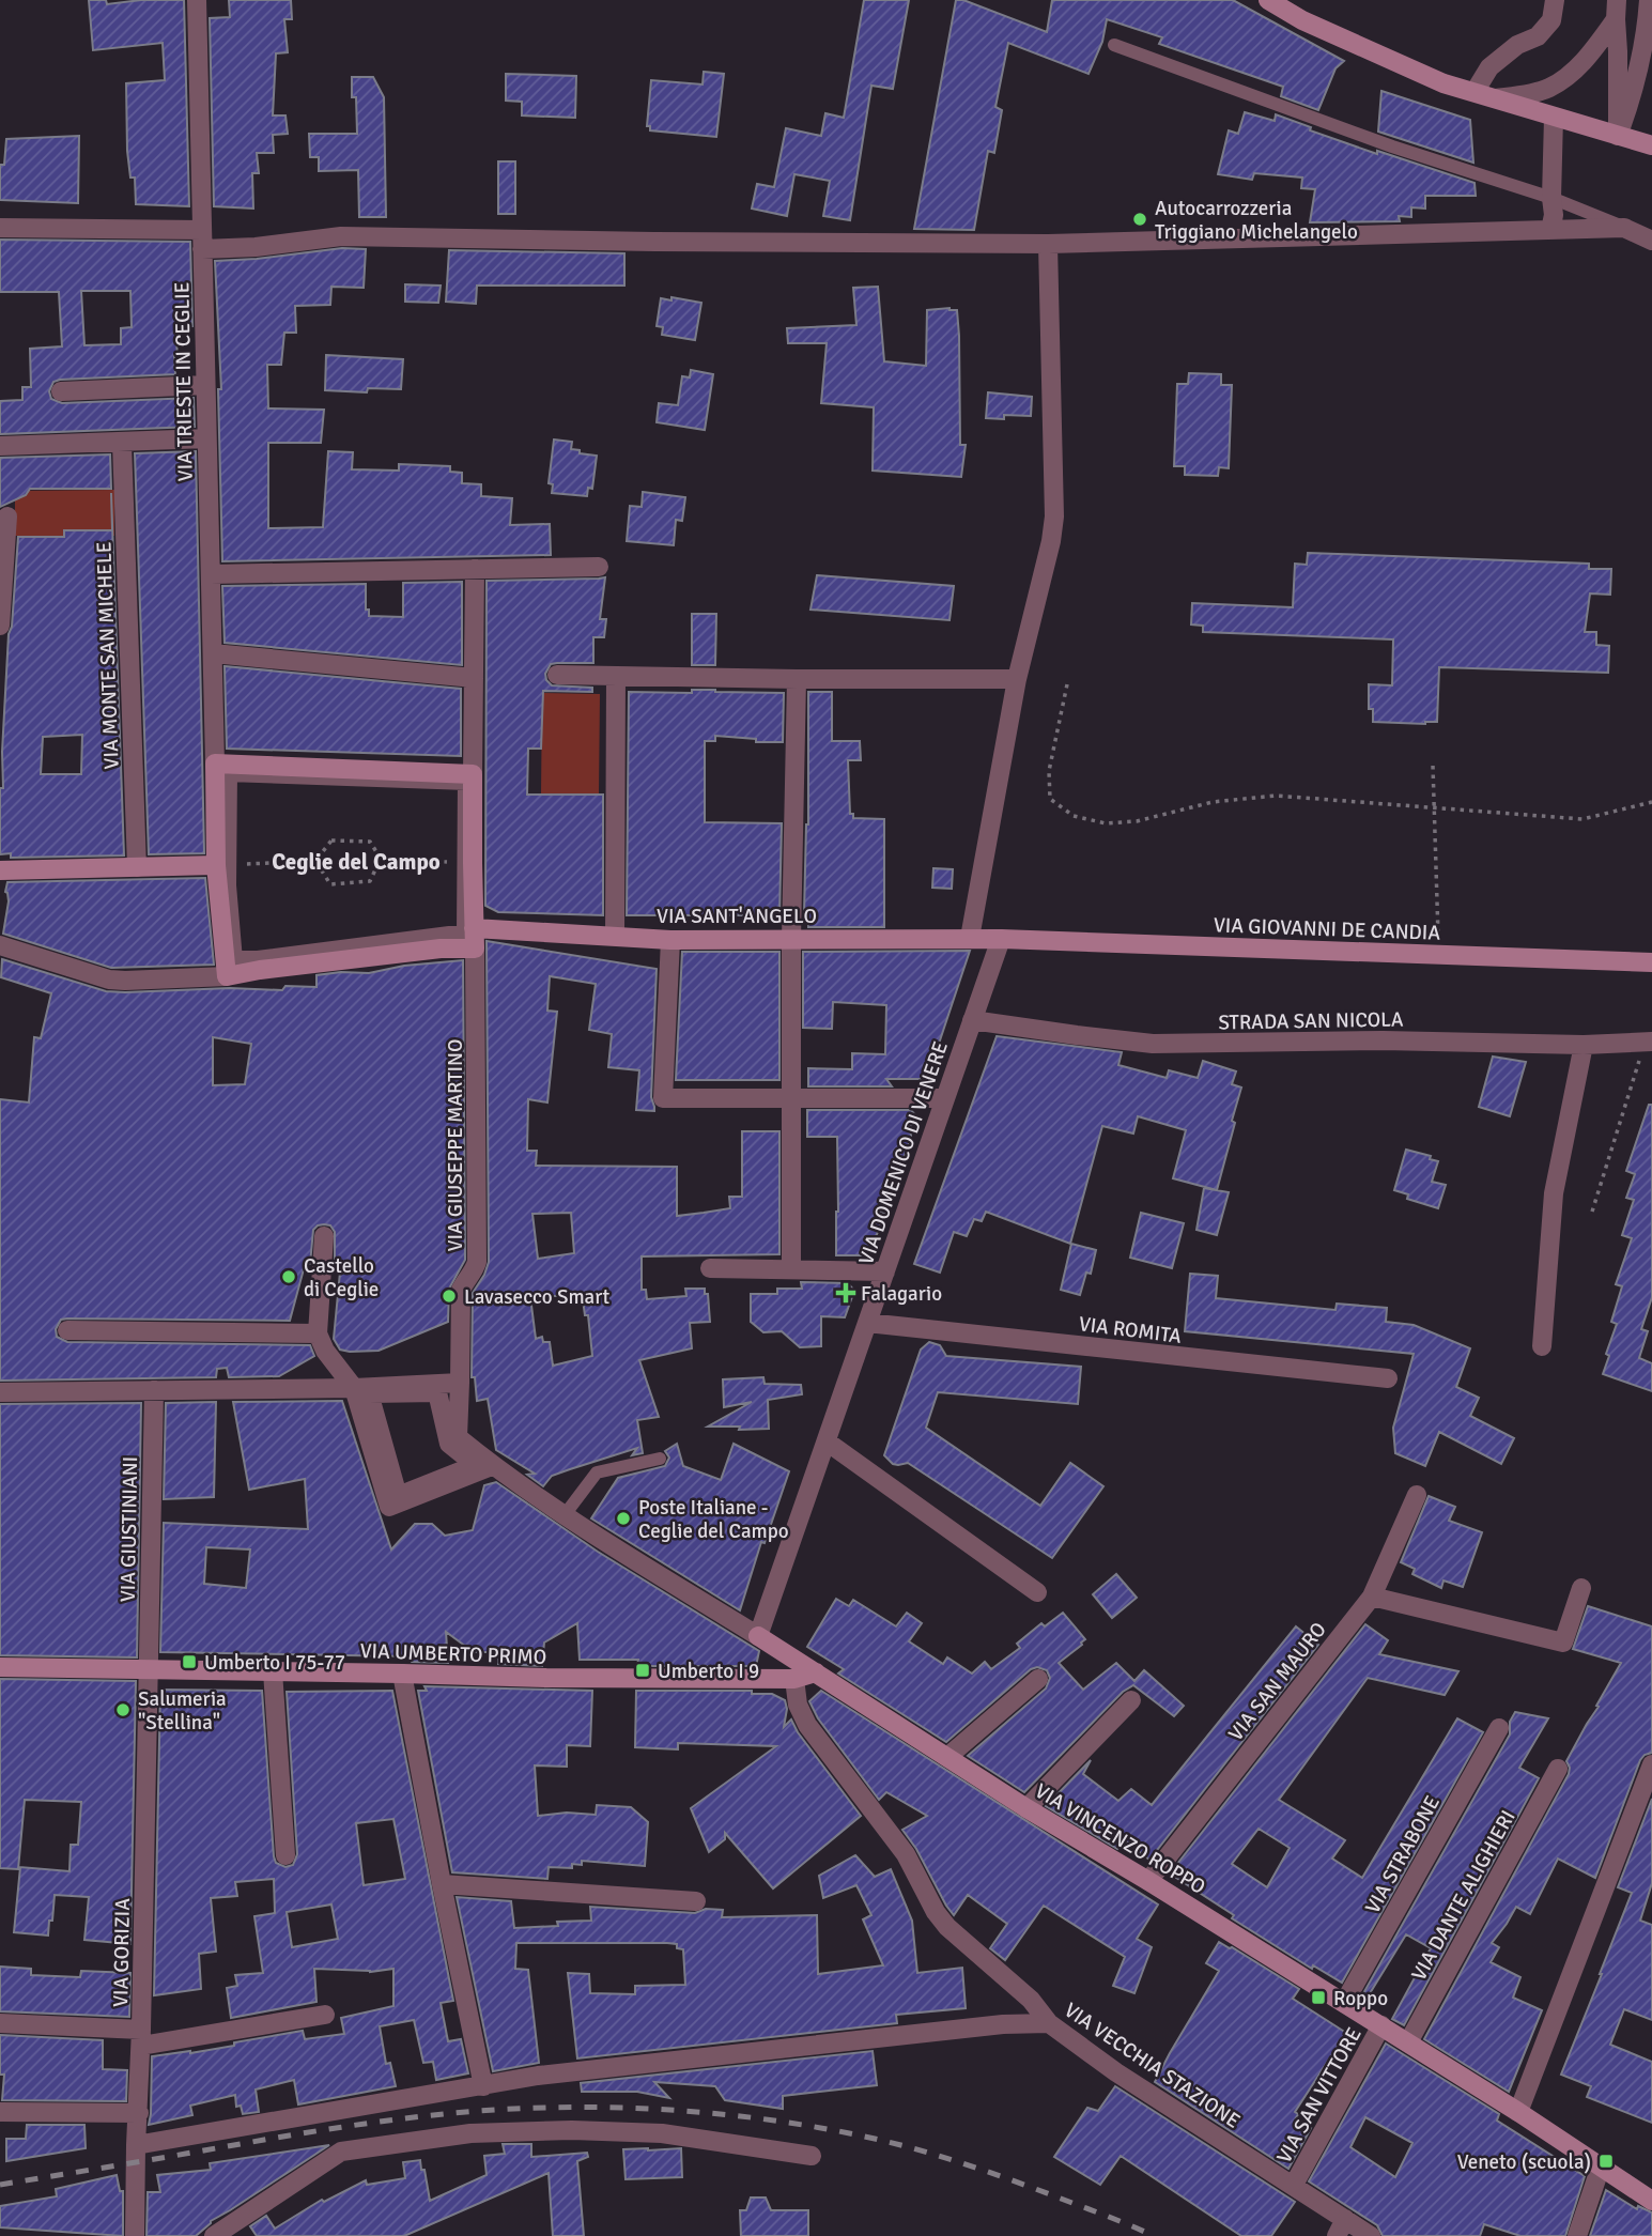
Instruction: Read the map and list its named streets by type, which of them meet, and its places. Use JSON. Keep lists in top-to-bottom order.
{
  "streets": {
    "street": [
      "VIA TRIESTE IN CEGLIE",
      "VIA MONTE SAN MICHELE",
      "VIA SANT'ANGELO",
      "VIA GIOVANNI DE CANDIA",
      "STRADA SAN NICOLA",
      "VIA GIUSEPPE MARTINO",
      "VIA DOMENICO DI VENERE",
      "VIA ROMITA",
      "VIA GIUSTINIANI",
      "VIA UMBERTO PRIMO",
      "VIA SAN MAURO",
      "VIA VINCENZO ROPPO",
      "VIA STRABONE",
      "VIA DANTE ALIGHIERI",
      "VIA GORIZIA",
      "VIA VECCHIA STAZIONE",
      "VIA SAN VITTORE"
    ]
  },
  "crossings": [
    ["VIA SANT'ANGELO", "VIA GIOVANNI DE CANDIA"],
    ["VIA SANT'ANGELO", "VIA DOMENICO DI VENERE"],
    ["VIA GIOVANNI DE CANDIA", "VIA DOMENICO DI VENERE"],
    ["STRADA SAN NICOLA", "VIA DOMENICO DI VENERE"],
    ["VIA DOMENICO DI VENERE", "VIA ROMITA"],
    ["VIA DOMENICO DI VENERE", "VIA VINCENZO ROPPO"],
    ["VIA GIUSTINIANI", "VIA UMBERTO PRIMO"],
    ["VIA GIUSTINIANI", "VIA GORIZIA"],
    ["VIA UMBERTO PRIMO", "VIA VINCENZO ROPPO"],
    ["VIA UMBERTO PRIMO", "VIA GORIZIA"],
    ["VIA UMBERTO PRIMO", "VIA VECCHIA STAZIONE"],
    ["VIA SAN MAURO", "VIA VINCENZO ROPPO"],
    ["VIA VINCENZO ROPPO", "VIA STRABONE"],
    ["VIA VINCENZO ROPPO", "VIA DANTE ALIGHIERI"],
    ["VIA VINCENZO ROPPO", "VIA SAN VITTORE"],
    ["VIA VECCHIA STAZIONE", "VIA SAN VITTORE"]
  ],
  "districts": ["Ceglie del Campo"],
  "places": {
    "other": [
      "Autocarrozzeria Triggiano Michelangelo",
      "Castello di Ceglie",
      "Lavasecco Smart",
      "Poste Italiane - Ceglie del Campo",
      "Salumeria \"Stellina\""
    ],
    "health": ["Falagario"],
    "transit": [
      "Umberto I 75-77",
      "Umberto I 9",
      "Roppo",
      "Veneto (scuola)"
    ]
  }
}
